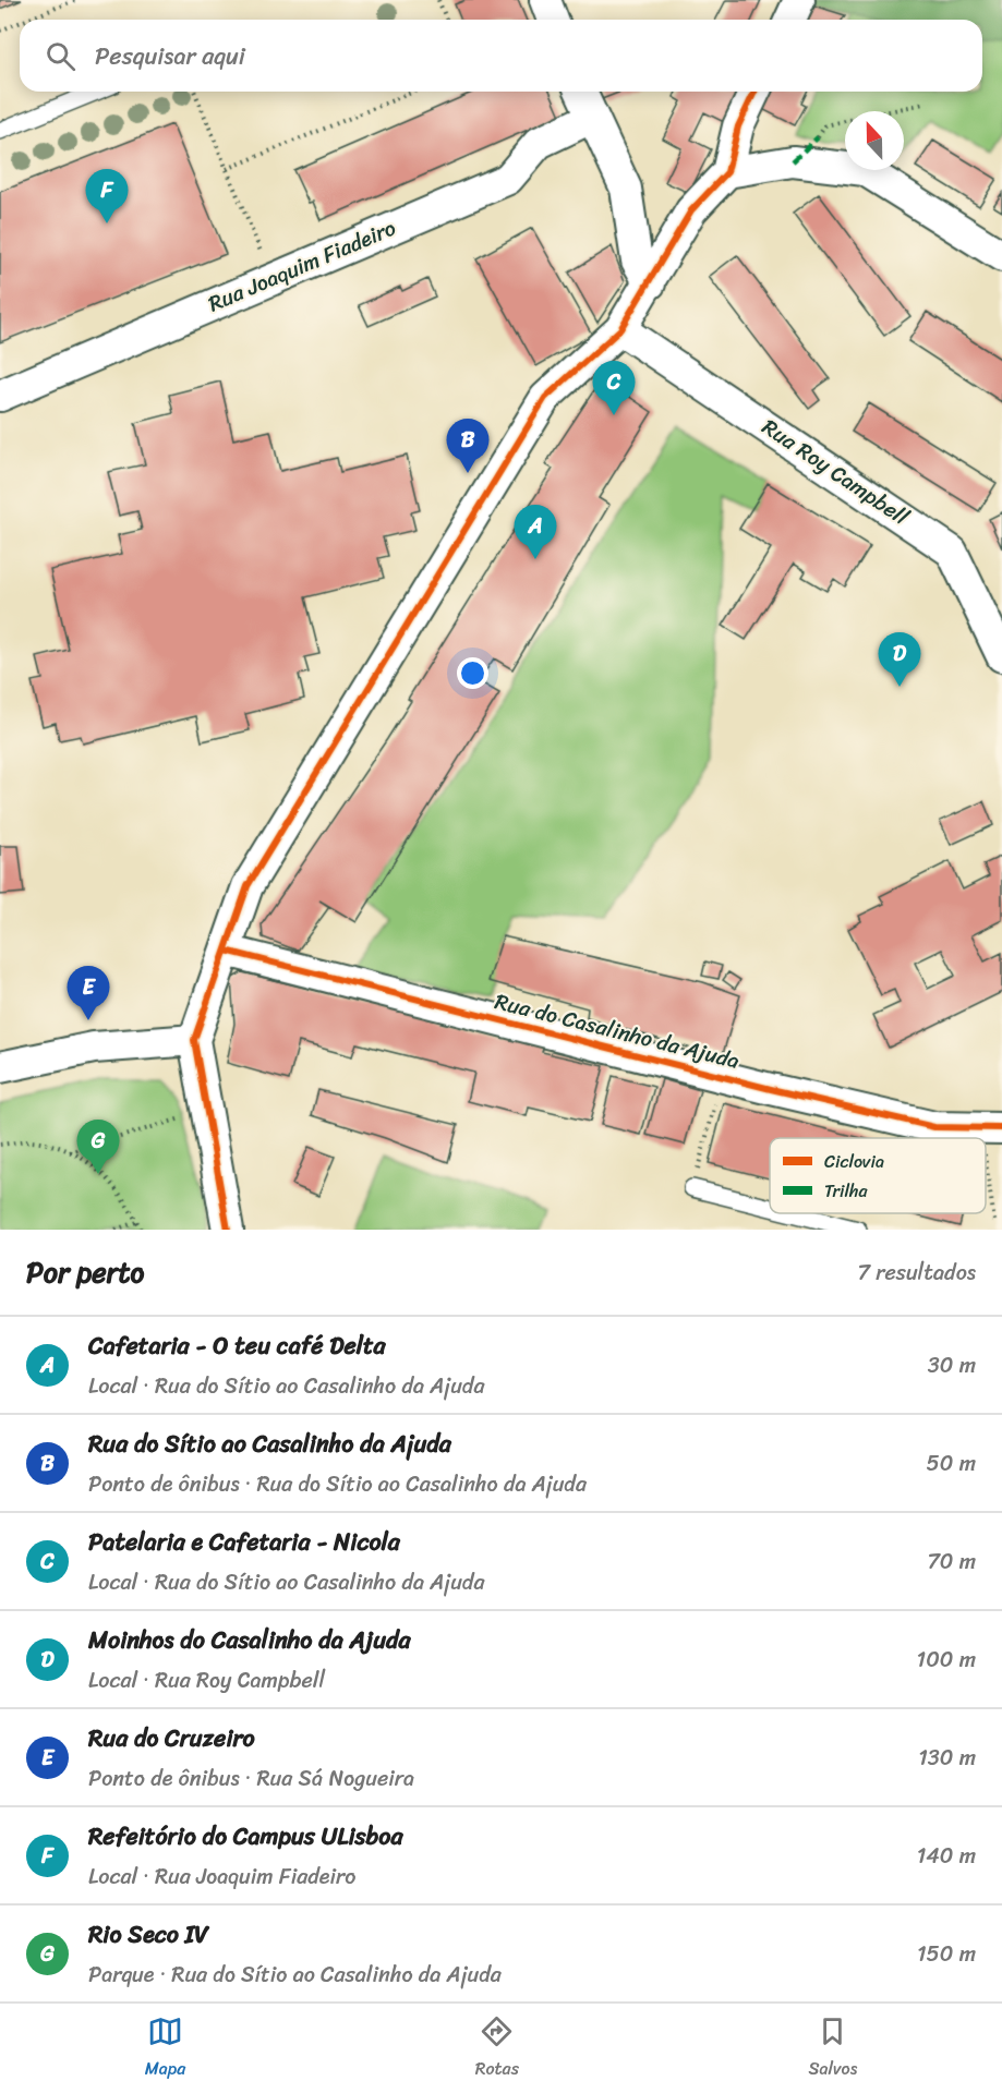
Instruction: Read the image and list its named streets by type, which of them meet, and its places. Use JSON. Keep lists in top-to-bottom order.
{
  "streets": {
    "street": ["Rua Joaquim Fiadeiro", "Rua Roy Campbell", "Rua do Casalinho da Ajuda"]
  },
  "legend": ["Ciclovia", "Trilha"],
  "north": "top",
  "page": {
    "search": "Pesquisar aqui",
    "pins": [
      "F",
      "C",
      "B",
      "A",
      "D",
      "E",
      "G"
    ],
    "heading": ["Por perto", "7 resultados"],
    "list": [
      {
        "mark": "A",
        "name": "Cafetaria - O teu café Delta",
        "note": "Local · Rua do Sítio ao Casalinho da Ajuda",
        "value": "30 m"
      },
      {
        "mark": "B",
        "name": "Rua do Sítio ao Casalinho da Ajuda",
        "note": "Ponto de ônibus · Rua do Sítio ao Casalinho da Ajuda",
        "value": "50 m"
      },
      {
        "mark": "C",
        "name": "Patelaria e Cafetaria - Nicola",
        "note": "Local · Rua do Sítio ao Casalinho da Ajuda",
        "value": "70 m"
      },
      {
        "mark": "D",
        "name": "Moinhos do Casalinho da Ajuda",
        "note": "Local · Rua Roy Campbell",
        "value": "100 m"
      },
      {
        "mark": "E",
        "name": "Rua do Cruzeiro",
        "note": "Ponto de ônibus · Rua Sá Nogueira",
        "value": "130 m"
      },
      {
        "mark": "F",
        "name": "Refeitório do Campus ULisboa",
        "note": "Local · Rua Joaquim Fiadeiro",
        "value": "140 m"
      },
      {
        "mark": "G",
        "name": "Rio Seco IV",
        "note": "Parque · Rua do Sítio ao Casalinho da Ajuda",
        "value": "150 m"
      }
    ],
    "nav": ["Mapa", "Rotas", "Salvos"]
  }
}
